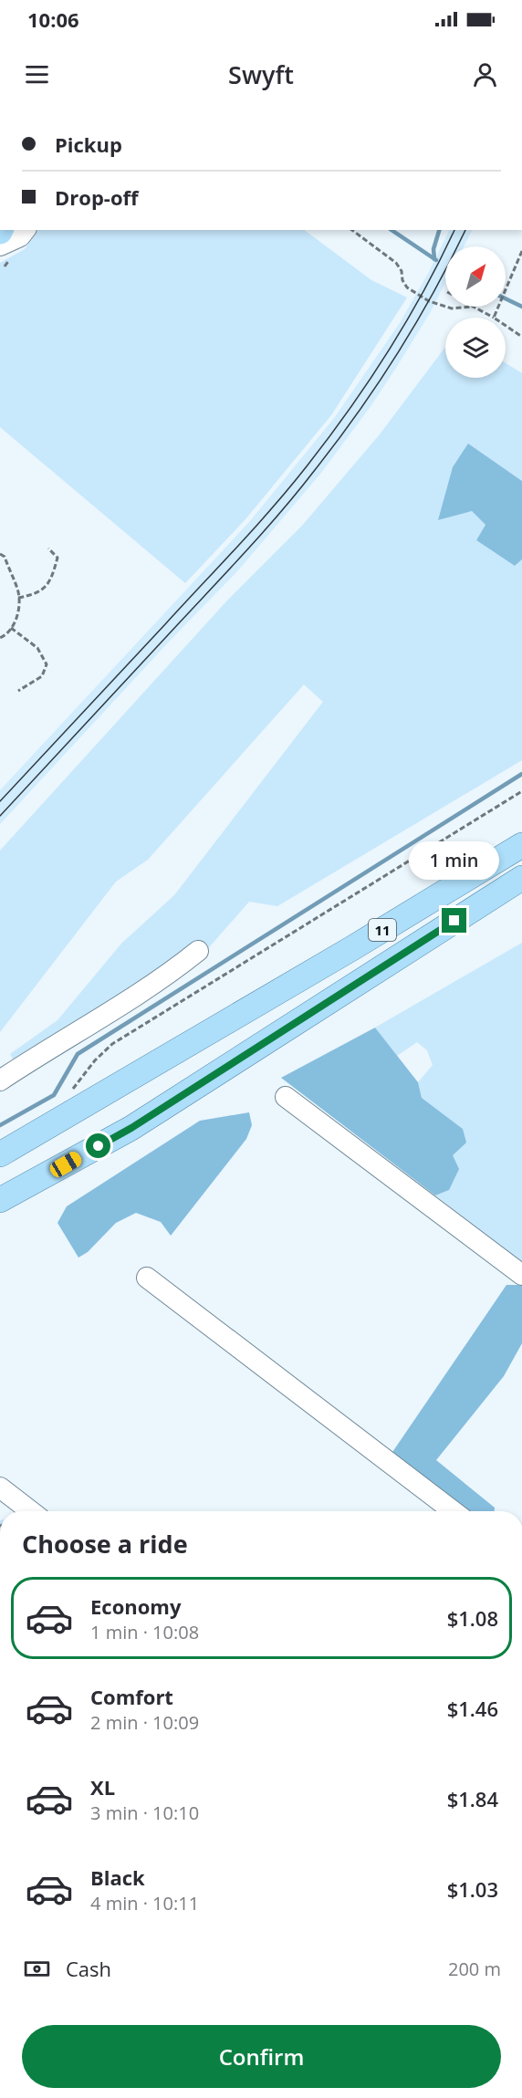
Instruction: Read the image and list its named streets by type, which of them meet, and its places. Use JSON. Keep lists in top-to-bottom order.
{
  "streets": {
    "main road": ["11"]
  },
  "north": "top right",
  "page": {
    "status": "10:06",
    "header": "Swyft",
    "banner": ["Pickup", "Drop-off"],
    "bubble": "1 min",
    "heading": "Choose a ride",
    "list": [
      {
        "name": "Economy",
        "note": "1 min · 10:08",
        "value": "$1.08"
      },
      {
        "name": "Comfort",
        "note": "2 min · 10:09",
        "value": "$1.46"
      },
      {
        "name": "XL",
        "note": "3 min · 10:10",
        "value": "$1.84"
      },
      {
        "name": "Black",
        "note": "4 min · 10:11",
        "value": "$1.03"
      }
    ],
    "pay": ["Cash", "200 m"],
    "buttons": "Confirm"
  }
}
